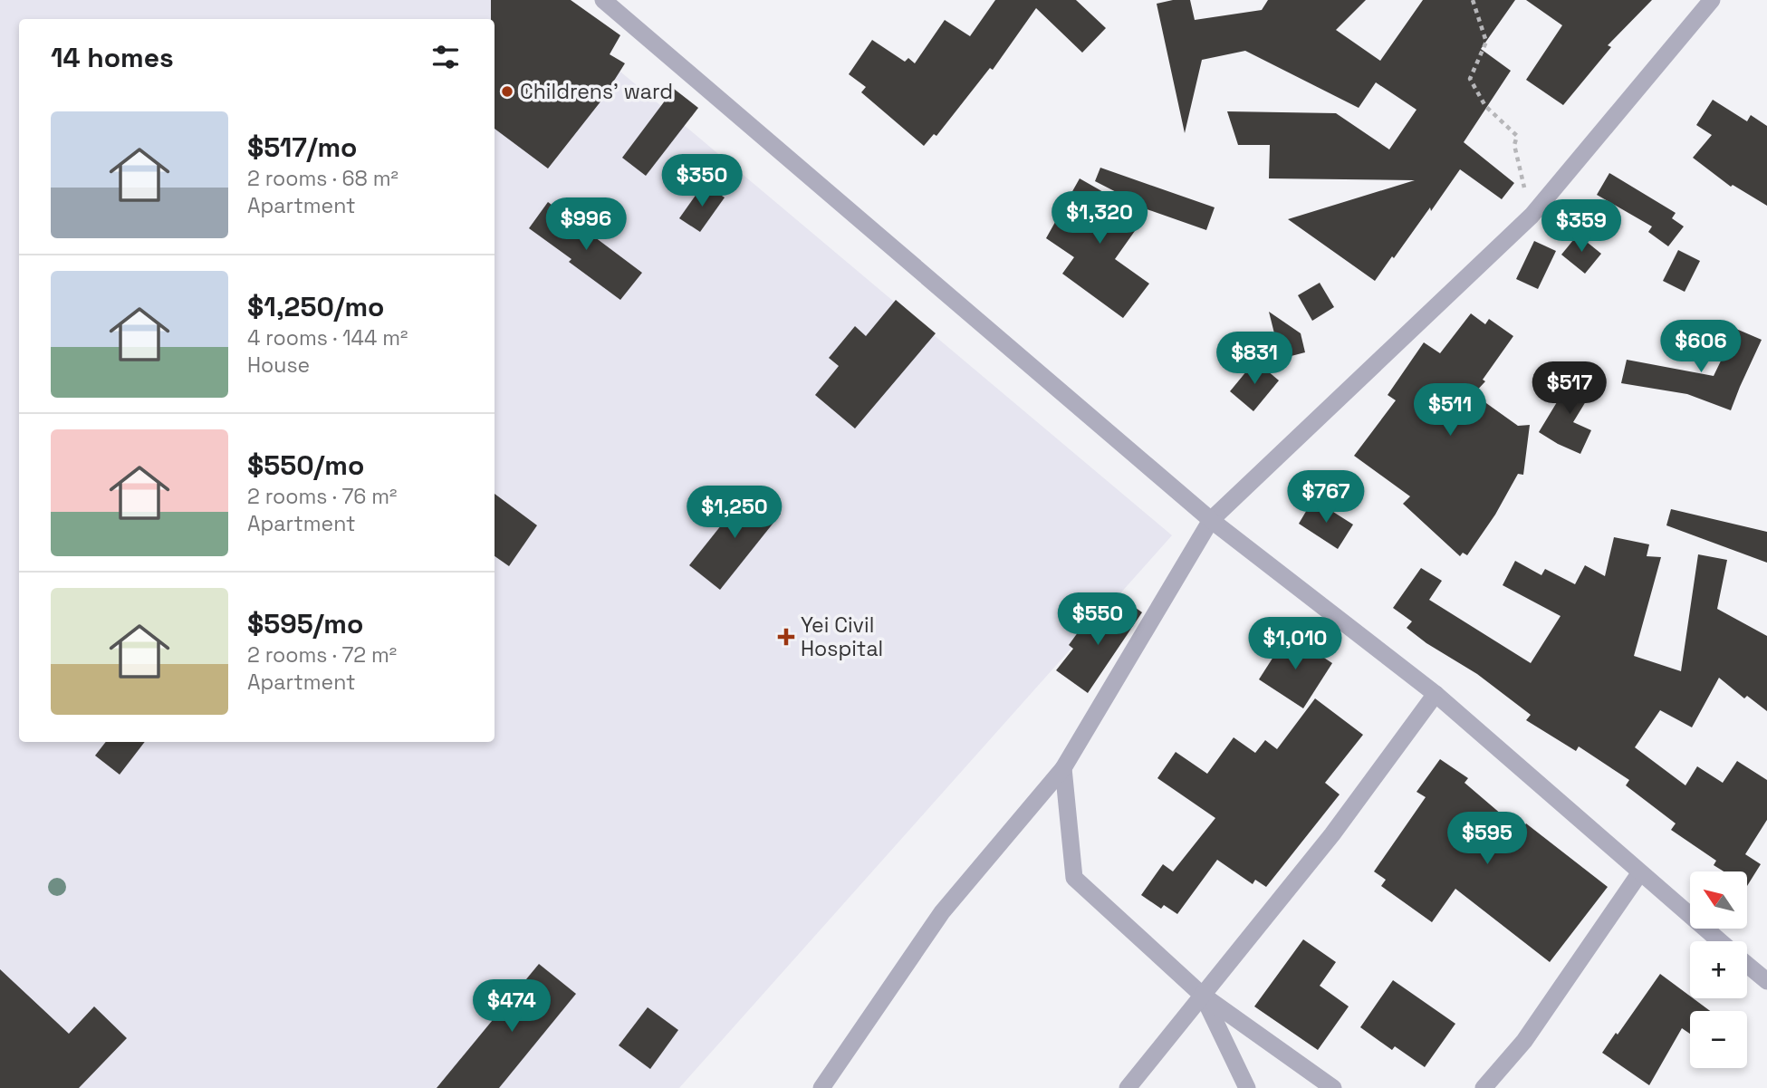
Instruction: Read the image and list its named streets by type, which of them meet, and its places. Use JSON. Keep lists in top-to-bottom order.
{
  "places": {
    "other": ["Childrens' ward"],
    "health": ["Yei Civil Hospital"]
  },
  "north": "top left",
  "page": {
    "heading": "14 homes",
    "list": [
      {
        "name": "$517/mo",
        "note": "2 rooms · 68 m² · Apartment"
      },
      {
        "name": "$1,250/mo",
        "note": "4 rooms · 144 m² · House"
      },
      {
        "name": "$550/mo",
        "note": "2 rooms · 76 m² · Apartment"
      },
      {
        "name": "$595/mo",
        "note": "2 rooms · 72 m² · Apartment"
      }
    ],
    "price": [
      "$350",
      "$1,320",
      "$996",
      "$359",
      "$606",
      "$831",
      "$517",
      "$511",
      "$767",
      "$1,250",
      "$550",
      "$1,010",
      "$595",
      "$474"
    ],
    "map_buttons": ["+", "−"]
  }
}
